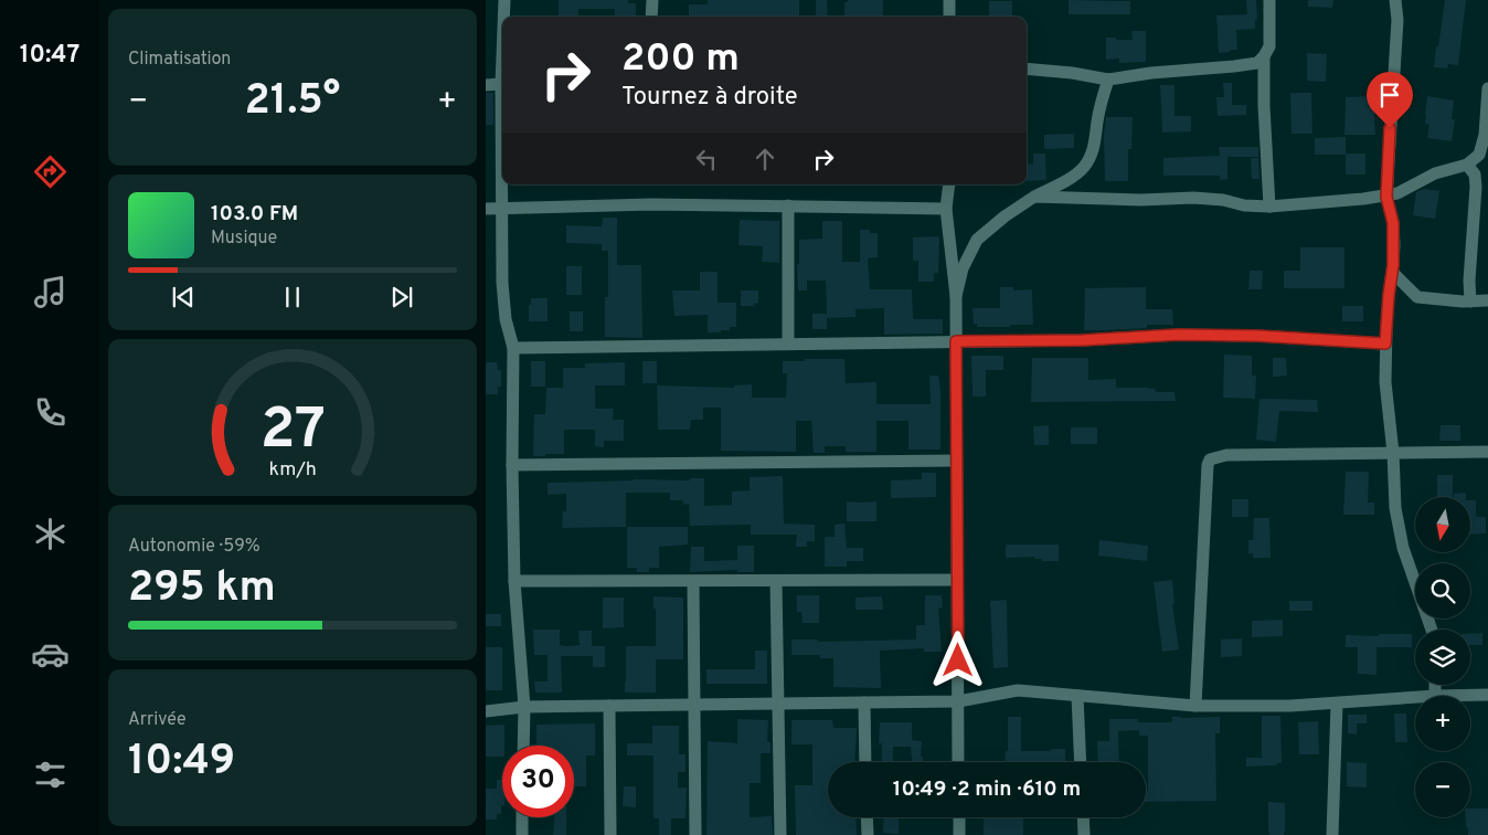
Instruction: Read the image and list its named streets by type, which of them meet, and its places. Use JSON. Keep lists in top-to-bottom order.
{
  "north": "bottom",
  "page": {
    "tabs": "10:47",
    "tile": [
      "Climatisation",
      ["Autonomie · 59%", "295 km"],
      ["Arrivée", "10:49"]
    ],
    "turn": ["200 m", "Tournez à droite"],
    "heat": ["−", "21.5°", "+"],
    "song": ["103.0 FM", "Musique"],
    "map_buttons": ["+", "−"],
    "limit": "30",
    "trip": "10:49 · 2 min · 610 m",
    "gauge": ["27", "km/h"]
  }
}
